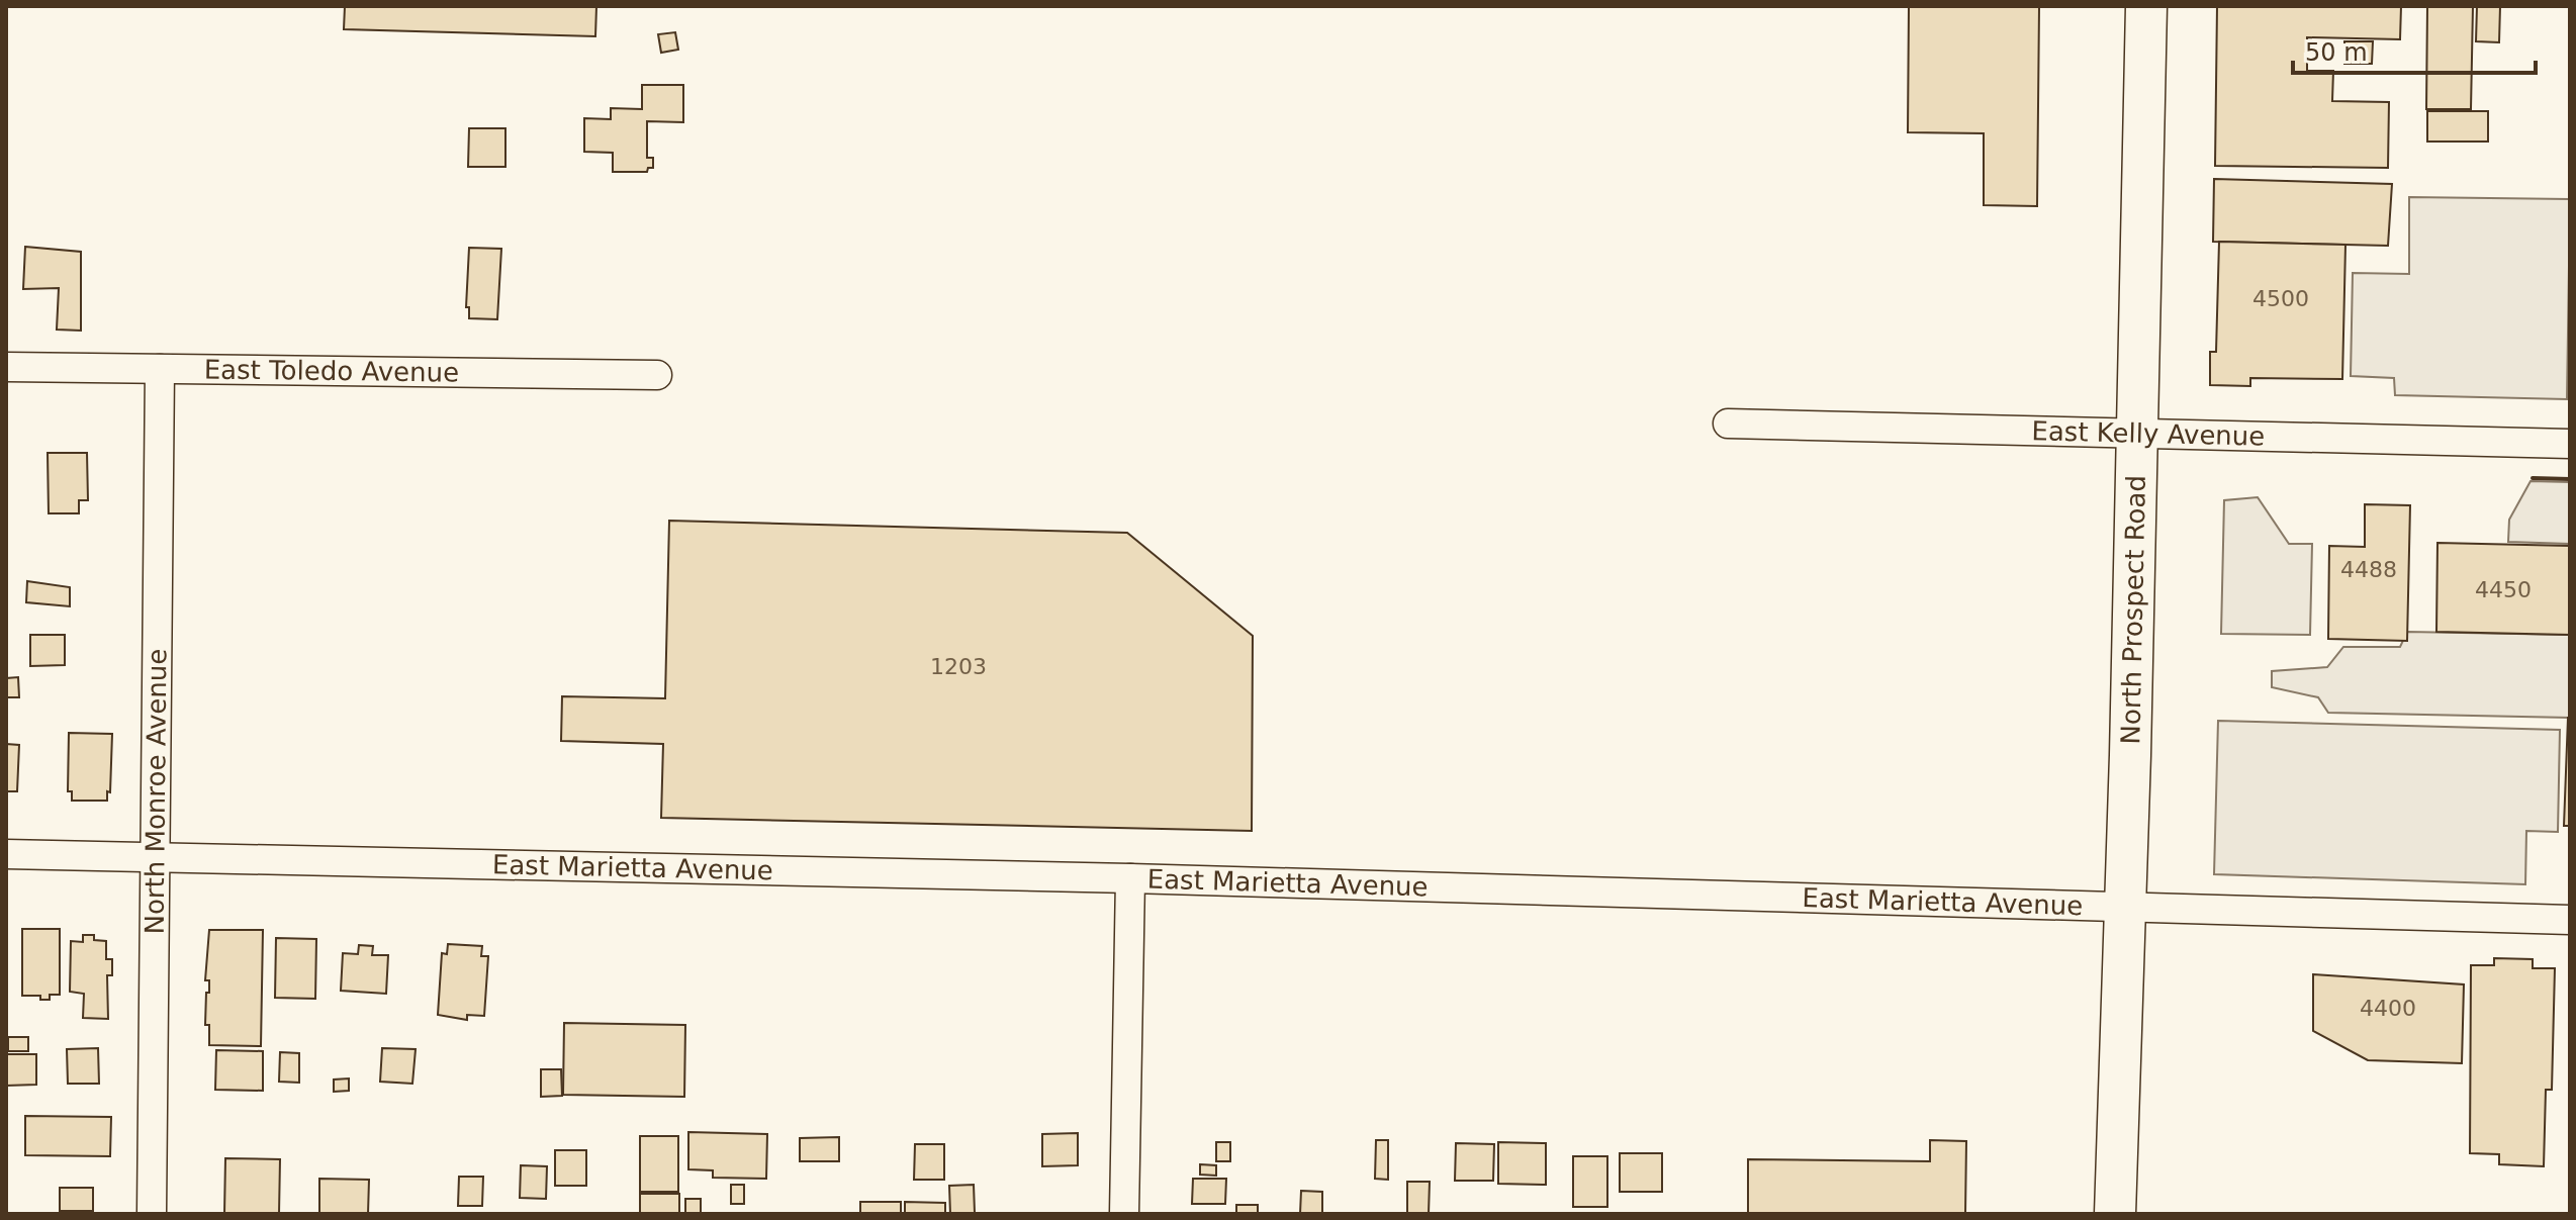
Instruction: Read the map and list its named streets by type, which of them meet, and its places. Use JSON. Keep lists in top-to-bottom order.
{
  "streets": {
    "main road": ["North Prospect Road"],
    "street": [
      "East Toledo Avenue",
      "East Kelly Avenue",
      "North Monroe Avenue",
      "East Marietta Avenue"
    ]
  },
  "crossings": [
    ["East Toledo Avenue", "North Monroe Avenue"],
    ["East Kelly Avenue", "North Prospect Road"],
    ["North Prospect Road", "East Marietta Avenue"],
    ["North Monroe Avenue", "East Marietta Avenue"]
  ],
  "house_numbers": [
    "4500",
    "4488",
    "4450",
    "1203",
    "4400"
  ],
  "scale_bar": "50 m"
}
